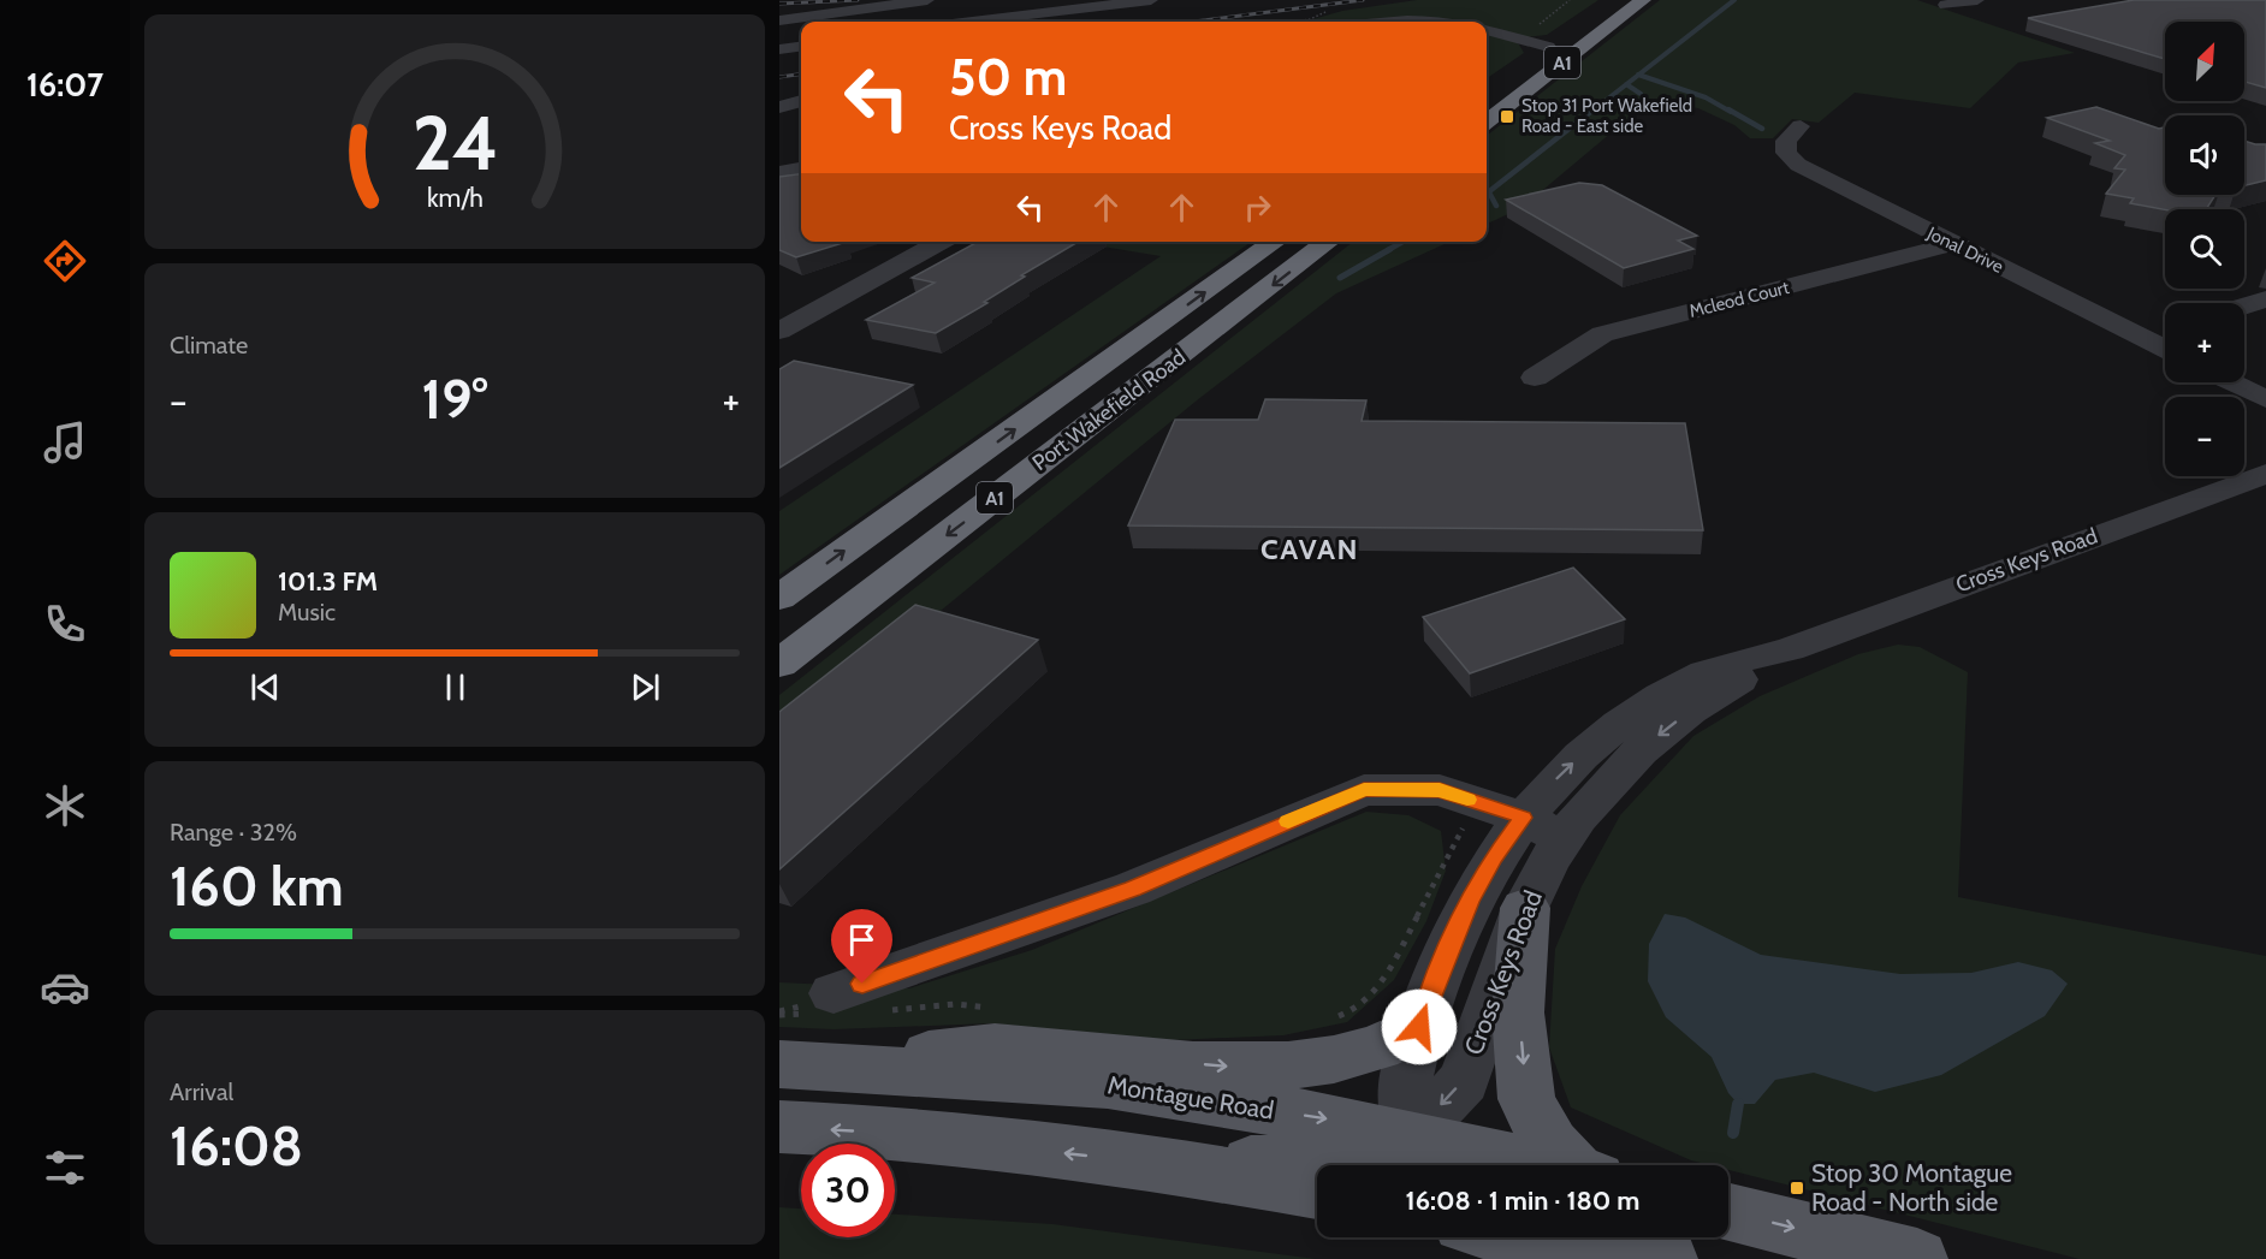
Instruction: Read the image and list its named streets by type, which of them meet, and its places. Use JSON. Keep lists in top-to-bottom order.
{
  "streets": {
    "highway": ["A1", "Port Wakefield Road"],
    "main road": ["Montague Road"],
    "street": ["Jonal Drive", "Mcleod Court", "Cross Keys Road"]
  },
  "crossings": [
    ["Jonal Drive", "Mcleod Court"],
    ["Cross Keys Road", "Montague Road"]
  ],
  "districts": ["CAVAN"],
  "places": {
    "transit": ["Stop 31 Port Wakefield Road - East side", "Stop 30 Montague Road - North side"]
  },
  "north": "top right",
  "page": {
    "tabs": "16:07",
    "map_buttons": ["+", "−"],
    "turn": ["50 m", "Cross Keys Road"],
    "tile": [
      "Climate",
      ["Range · 32%", "160 km"],
      ["Arrival", "16:08"]
    ],
    "heat": ["−", "19°", "+"],
    "song": ["101.3 FM", "Music"],
    "limit": "30",
    "trip": "16:08 · 1 min · 180 m",
    "gauge": ["24", "km/h"]
  }
}
